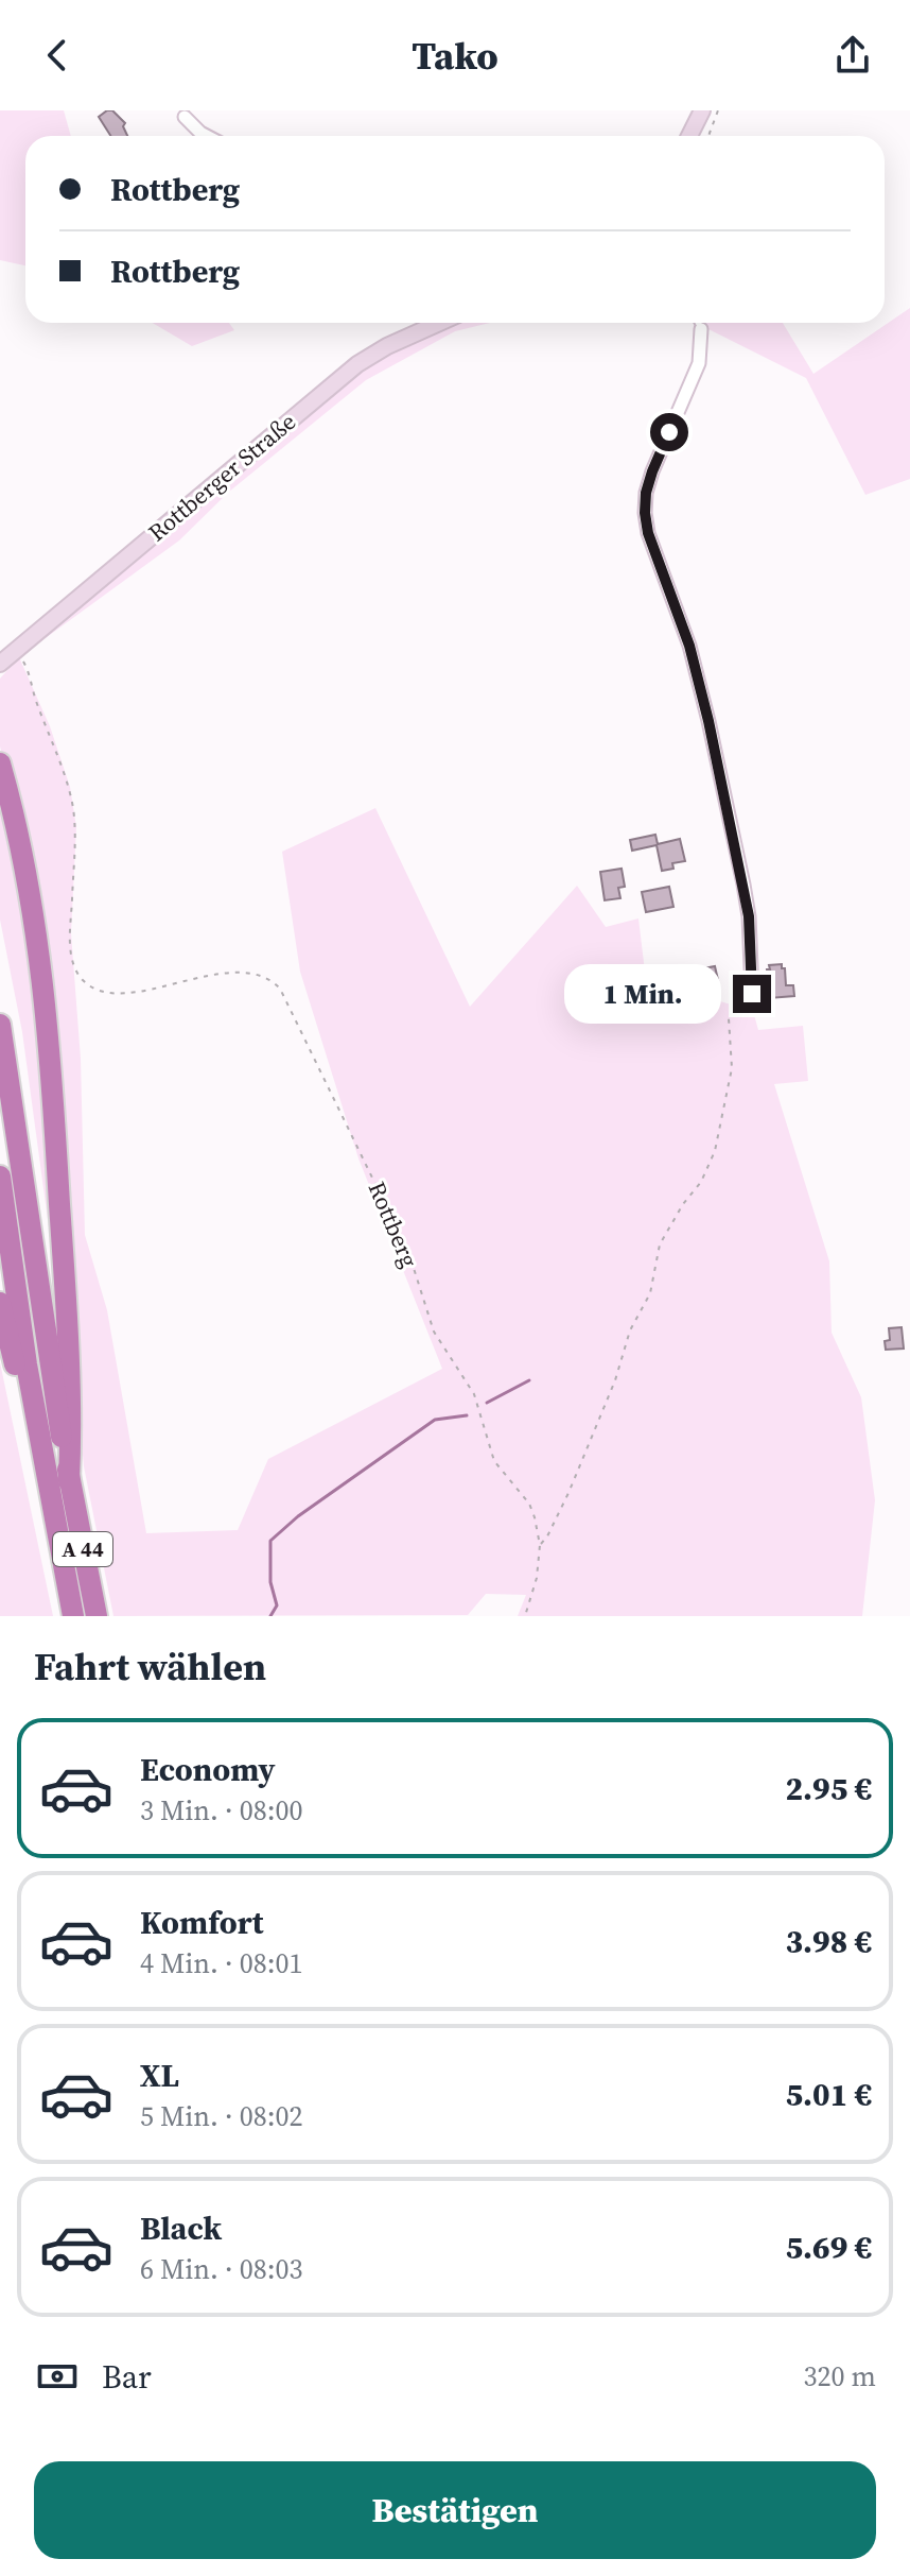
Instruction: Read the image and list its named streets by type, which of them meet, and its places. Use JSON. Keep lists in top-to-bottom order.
{
  "streets": {
    "highway": ["A 44"],
    "main road": ["Rottberger Straße"],
    "path": ["Rottberg"]
  },
  "crossings": [
    ["Rottberger Straße", "Rottberg"]
  ],
  "page": {
    "header": "Tako",
    "banner": ["Rottberg", "Rottberg"],
    "bubble": "1 Min.",
    "heading": "Fahrt wählen",
    "list": [
      {
        "name": "Economy",
        "note": "3 Min. · 08:00",
        "value": "2.95 €"
      },
      {
        "name": "Komfort",
        "note": "4 Min. · 08:01",
        "value": "3.98 €"
      },
      {
        "name": "XL",
        "note": "5 Min. · 08:02",
        "value": "5.01 €"
      },
      {
        "name": "Black",
        "note": "6 Min. · 08:03",
        "value": "5.69 €"
      }
    ],
    "pay": ["Bar", "320 m"],
    "buttons": "Bestätigen"
  }
}
